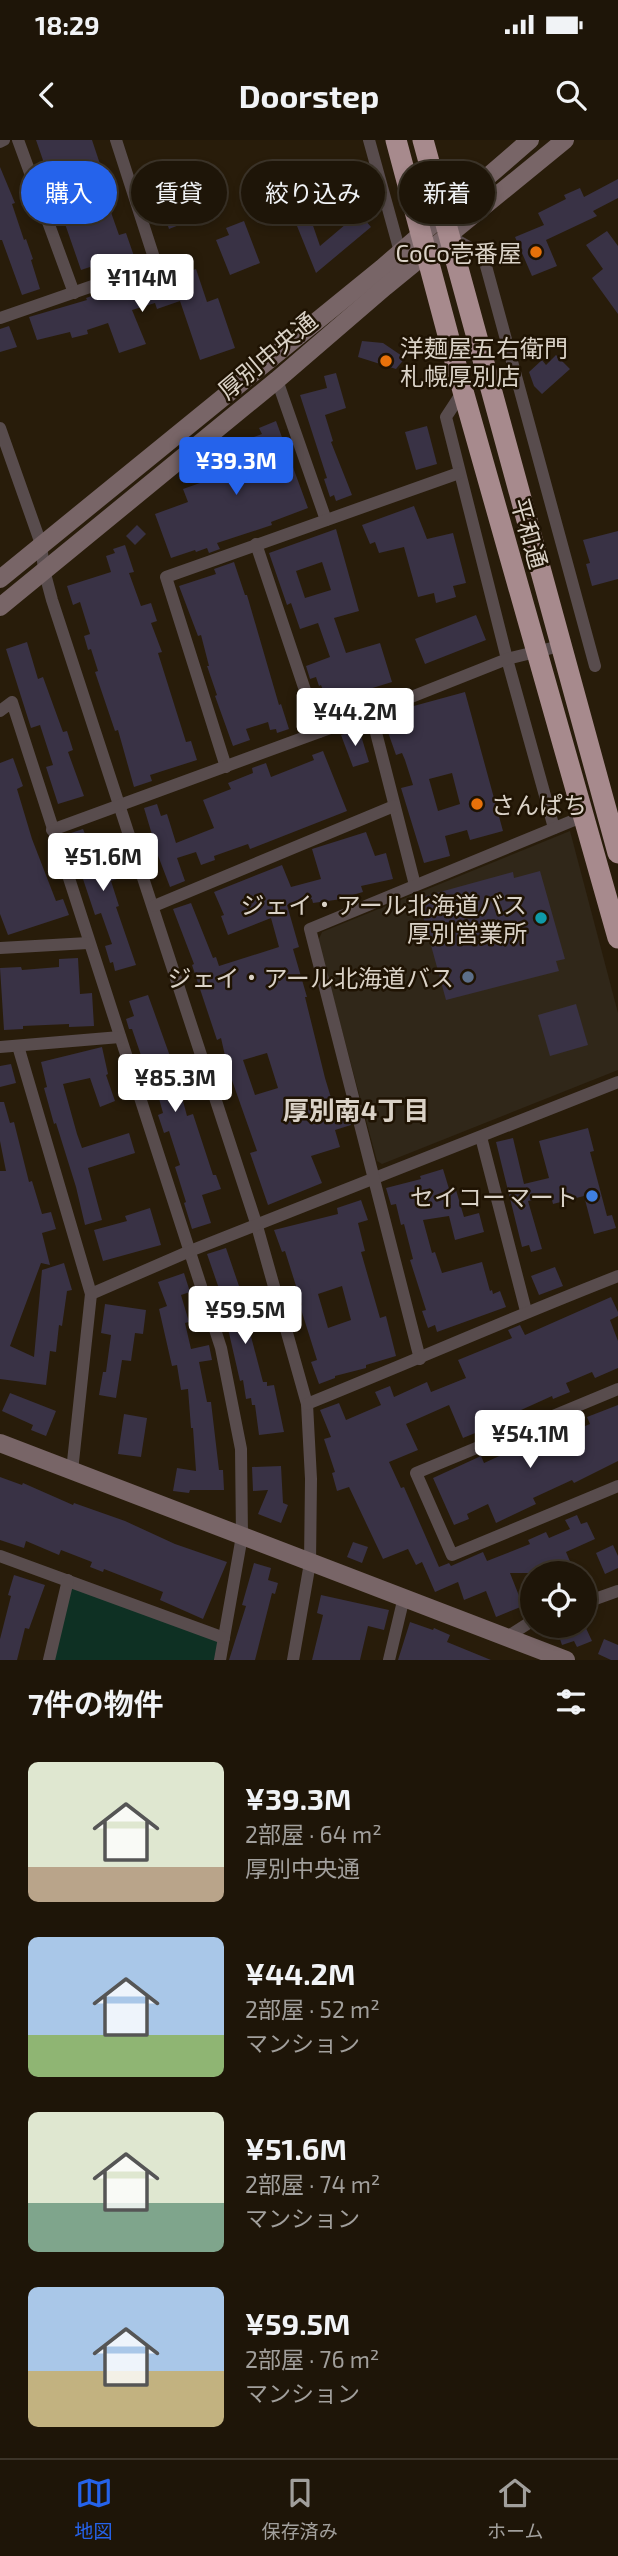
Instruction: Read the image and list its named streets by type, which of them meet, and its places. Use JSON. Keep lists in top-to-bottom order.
{
  "streets": {
    "highway": ["平和通"],
    "main road": ["厚別中央通"]
  },
  "crossings": [
    ["厚別中央通", "平和通"]
  ],
  "districts": ["厚別南4丁目"],
  "places": [
    "CoCo壱番屋",
    "洋麺屋五右衛門 札幌厚別店",
    "さんぱち",
    "ジェイ・アール北海道バス 厚別営業所",
    "ジェイ・アール北海道バス",
    "セイコーマート"
  ],
  "page": {
    "status": "18:29",
    "header": "Doorstep",
    "chip": [
      "購入",
      "賃貸",
      "絞り込み",
      "新着"
    ],
    "price": [
      "¥114M",
      "¥39.3M",
      "¥44.2M",
      "¥51.6M",
      "¥85.3M",
      "¥59.5M",
      "¥54.1M"
    ],
    "heading": "7件の物件",
    "list": [
      {
        "name": "¥39.3M",
        "note": "2部屋 · 64 m² · 厚別中央通"
      },
      {
        "name": "¥44.2M",
        "note": "2部屋 · 52 m² · マンション"
      },
      {
        "name": "¥51.6M",
        "note": "2部屋 · 74 m² · マンション"
      },
      {
        "name": "¥59.5M",
        "note": "2部屋 · 76 m² · マンション"
      }
    ],
    "tabs": ["地図", "保存済み", "ホーム"]
  }
}
